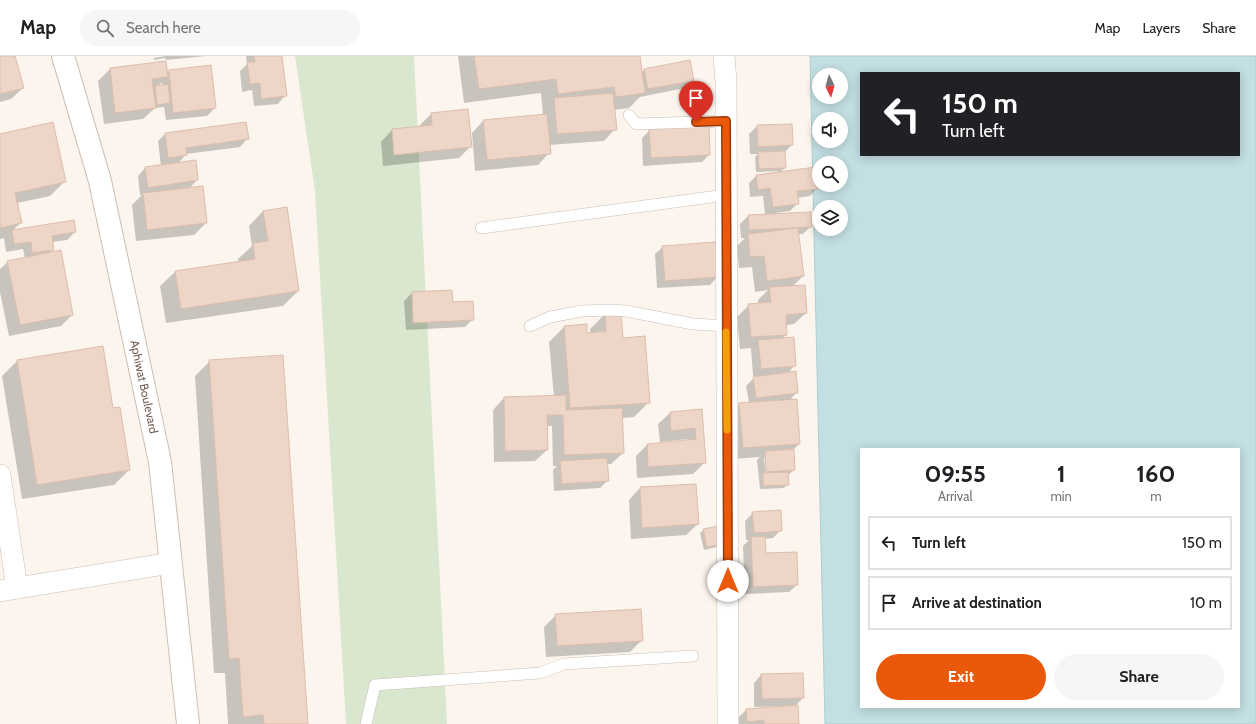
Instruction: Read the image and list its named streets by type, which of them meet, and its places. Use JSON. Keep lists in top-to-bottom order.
{
  "streets": {
    "street": ["Aphiwat Boulevard"]
  },
  "north": "bottom",
  "page": {
    "header": "Map",
    "search": "Search here",
    "nav": ["Map", "Layers", "Share"],
    "turn": ["150 m", "Turn left"],
    "eta": [
      "09:55",
      "Arrival",
      "1",
      "min",
      "160",
      "m"
    ],
    "list": [
      {
        "name": "Turn left",
        "value": "150 m"
      },
      {
        "name": "Arrive at destination",
        "value": "10 m"
      }
    ],
    "buttons": ["Exit", "Share"]
  }
}
